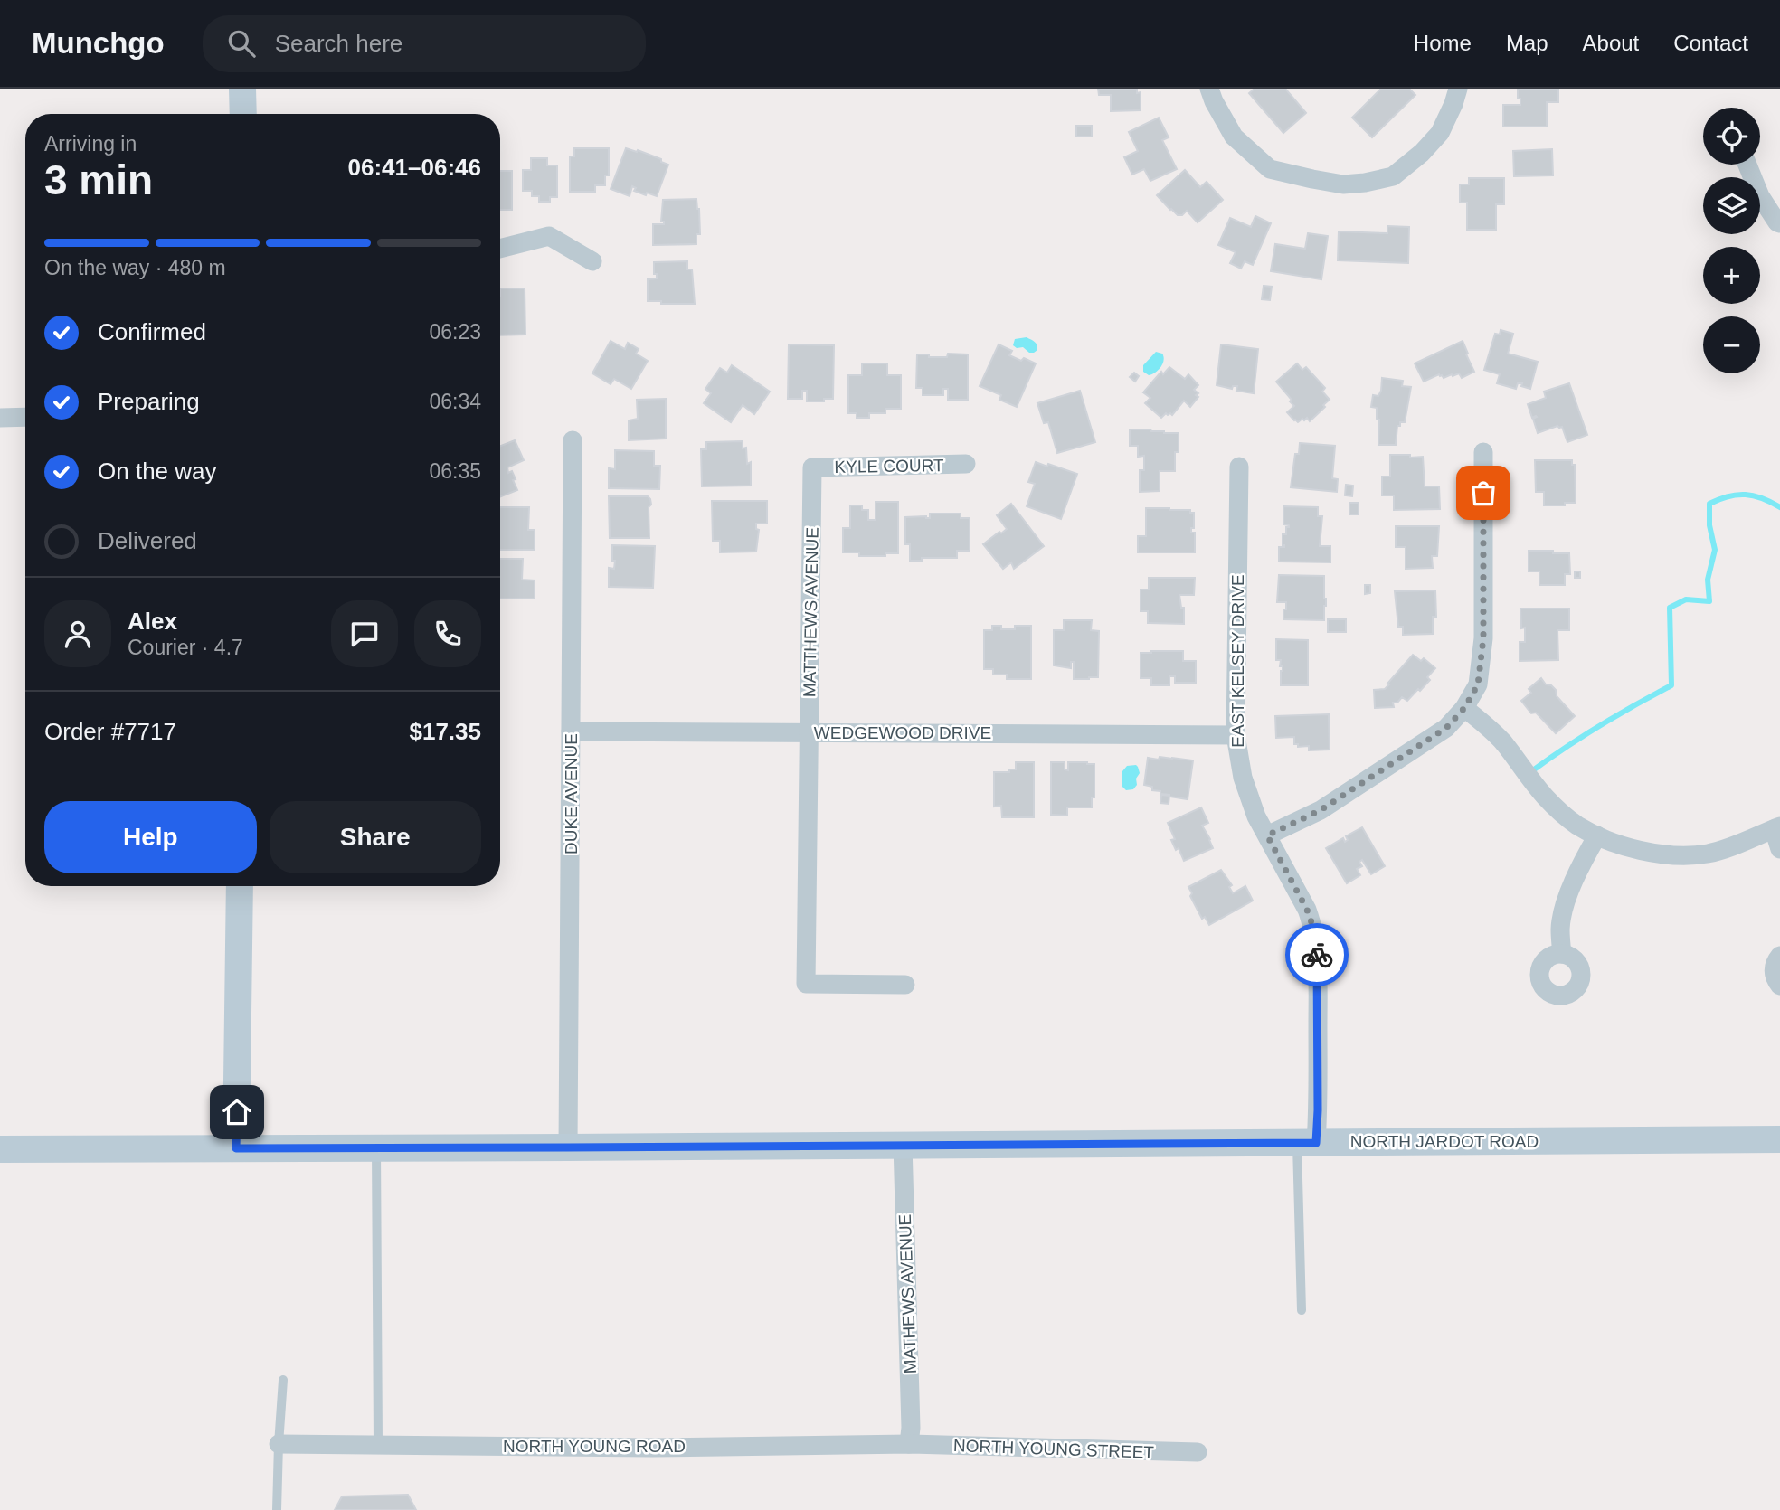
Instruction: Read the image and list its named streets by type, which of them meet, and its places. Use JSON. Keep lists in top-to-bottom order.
{
  "streets": {
    "main road": ["NORTH JARDOT ROAD"],
    "street": [
      "KYLE COURT",
      "MATTHEWS AVENUE",
      "EAST KELSEY DRIVE",
      "WEDGEWOOD DRIVE",
      "DUKE AVENUE",
      "MATHEWS AVENUE",
      "NORTH YOUNG ROAD",
      "NORTH YOUNG STREET"
    ]
  },
  "crossings": [
    ["KYLE COURT", "MATTHEWS AVENUE"],
    ["MATTHEWS AVENUE", "WEDGEWOOD DRIVE"],
    ["EAST KELSEY DRIVE", "WEDGEWOOD DRIVE"],
    ["EAST KELSEY DRIVE", "NORTH JARDOT ROAD"],
    ["WEDGEWOOD DRIVE", "DUKE AVENUE"],
    ["DUKE AVENUE", "NORTH JARDOT ROAD"],
    ["NORTH JARDOT ROAD", "MATHEWS AVENUE"],
    ["MATHEWS AVENUE", "NORTH YOUNG ROAD"],
    ["MATHEWS AVENUE", "NORTH YOUNG STREET"],
    ["NORTH YOUNG ROAD", "NORTH YOUNG STREET"]
  ],
  "page": {
    "header": "Munchgo",
    "search": "Search here",
    "nav": [
      "Home",
      "Map",
      "About",
      "Contact"
    ],
    "map_buttons": ["+", "−"],
    "heading": ["3 min", "Arriving in", "06:41–06:46"],
    "panel": [
      "Alex",
      "Courier · 4.7",
      "Order #7717",
      "$17.35"
    ],
    "bar": "On the way · 480 m",
    "list": [
      ["Confirmed", "06:23"],
      ["Preparing", "06:34"],
      ["On the way", "06:35"],
      "Delivered"
    ],
    "buttons": ["Help", "Share"]
  }
}
